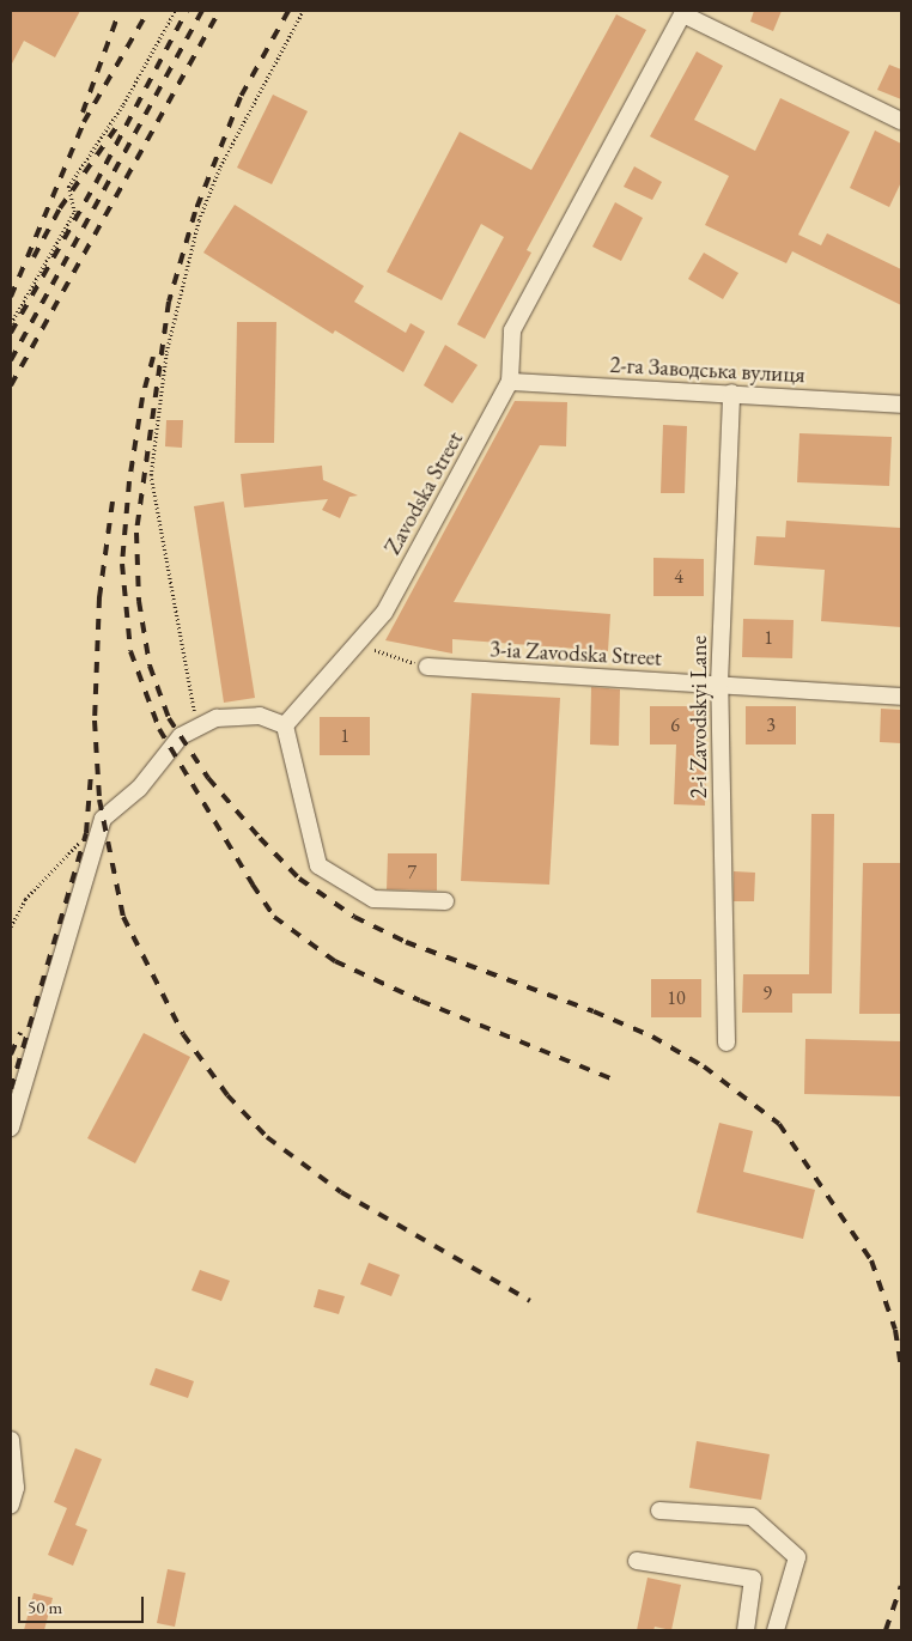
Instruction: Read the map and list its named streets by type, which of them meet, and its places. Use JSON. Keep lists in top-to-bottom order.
{
  "streets": {
    "street": [
      "2-га Заводська вулиця",
      "Zavodska Street",
      "3-ia Zavodska Street",
      "2-i Zavodskyi Lane"
    ]
  },
  "crossings": [
    ["2-га Заводська вулиця", "Zavodska Street"],
    ["2-га Заводська вулиця", "2-i Zavodskyi Lane"],
    ["3-ia Zavodska Street", "2-i Zavodskyi Lane"]
  ],
  "house_numbers": [
    "4",
    "1",
    "6",
    "3",
    "1",
    "7",
    "9",
    "10"
  ],
  "scale_bar": "50 m"
}
